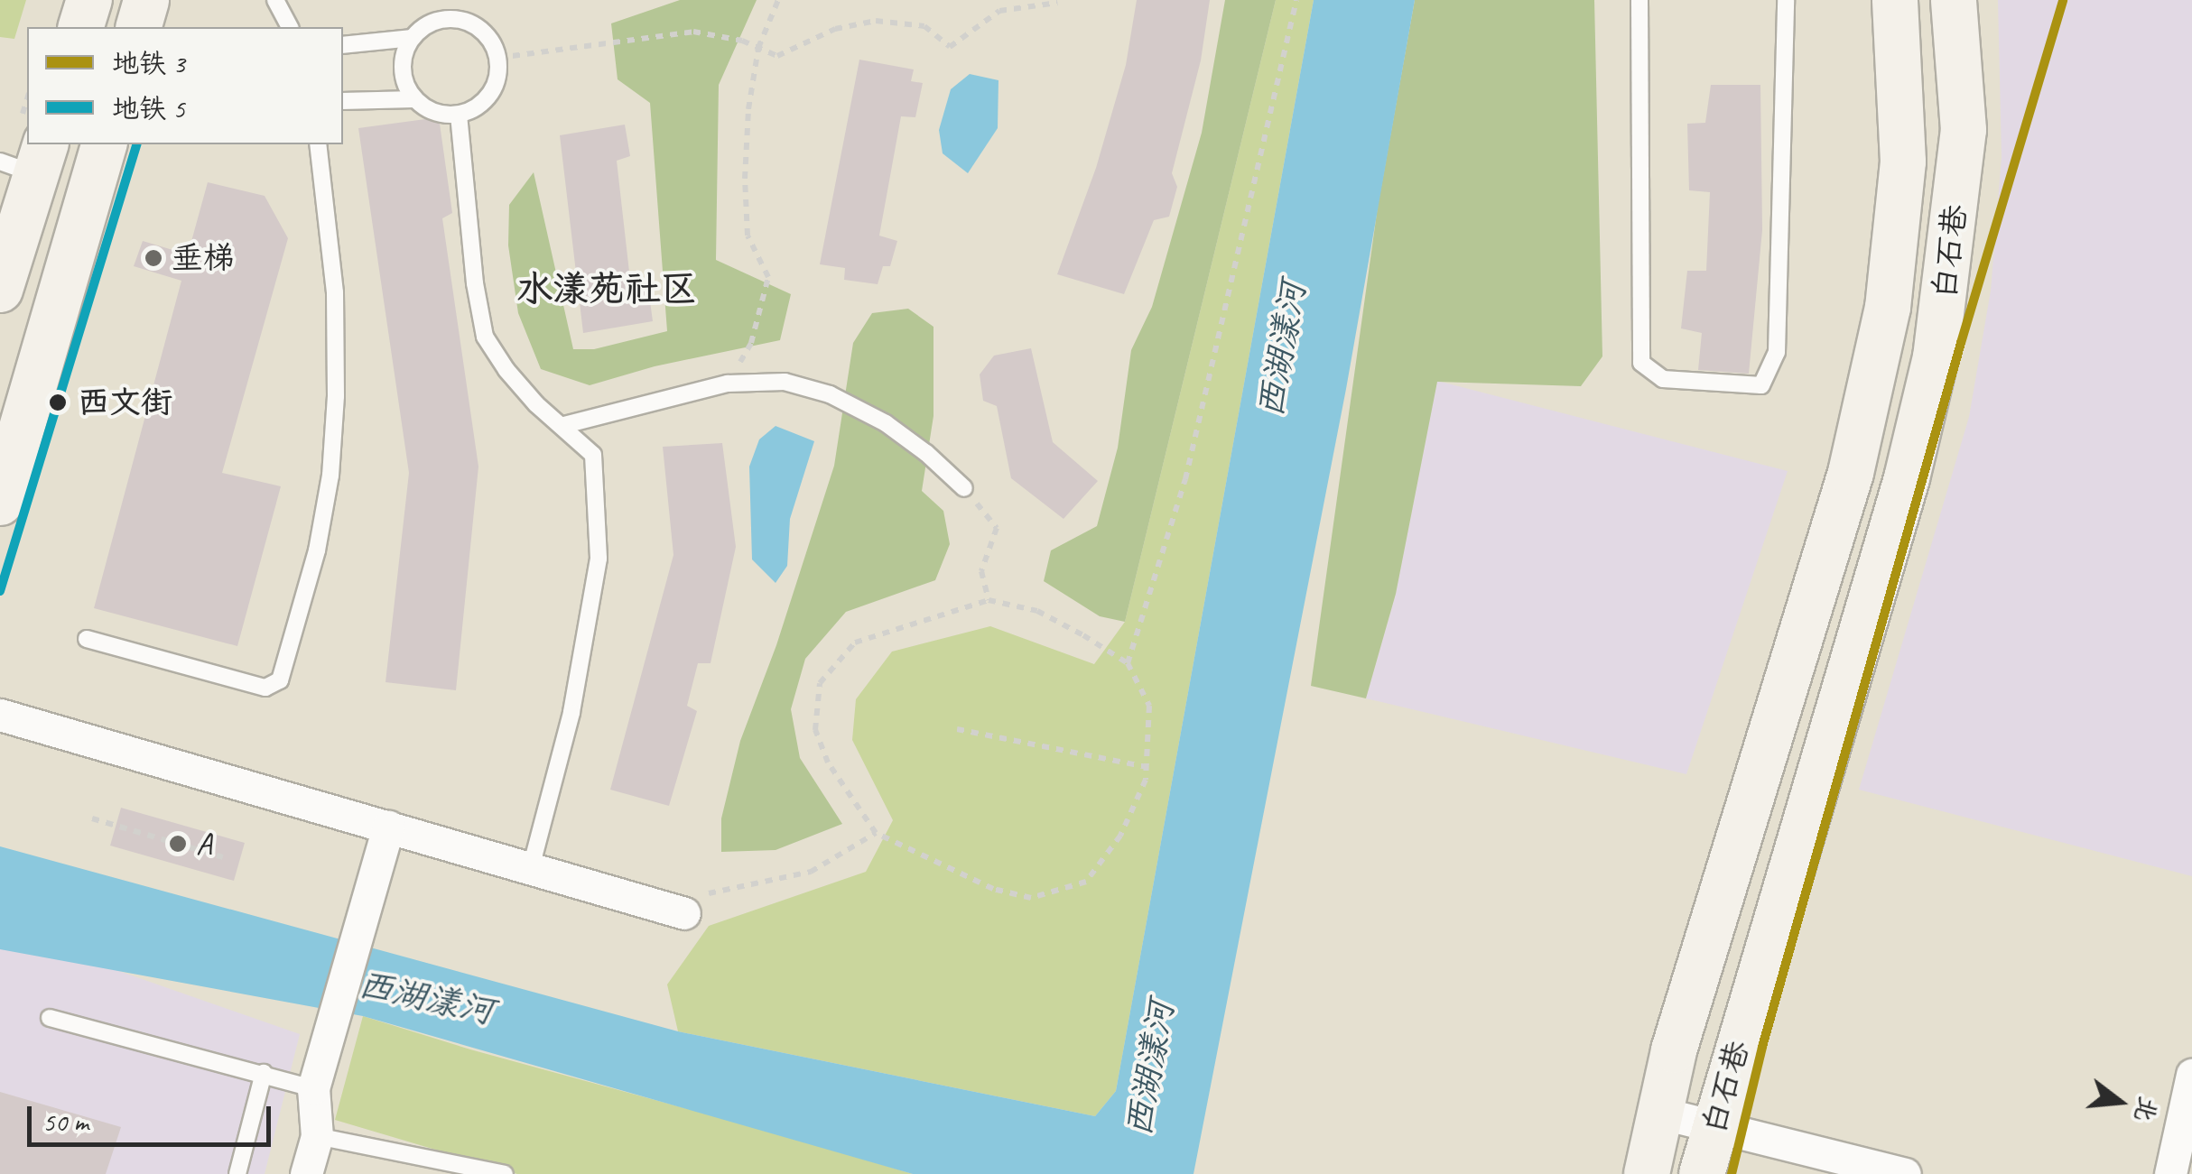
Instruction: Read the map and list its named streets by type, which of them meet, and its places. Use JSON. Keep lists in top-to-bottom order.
{
  "streets": {
    "main road": ["白石巷"]
  },
  "districts": ["水漾苑社区"],
  "water": ["西湖漾河"],
  "places": ["垂梯", "西文街", "A"],
  "lines": ["metro line 3", "metro line 5"],
  "legend": ["地铁 3", "地铁 5"],
  "scale_bar": "50 m",
  "north": "right"
}
